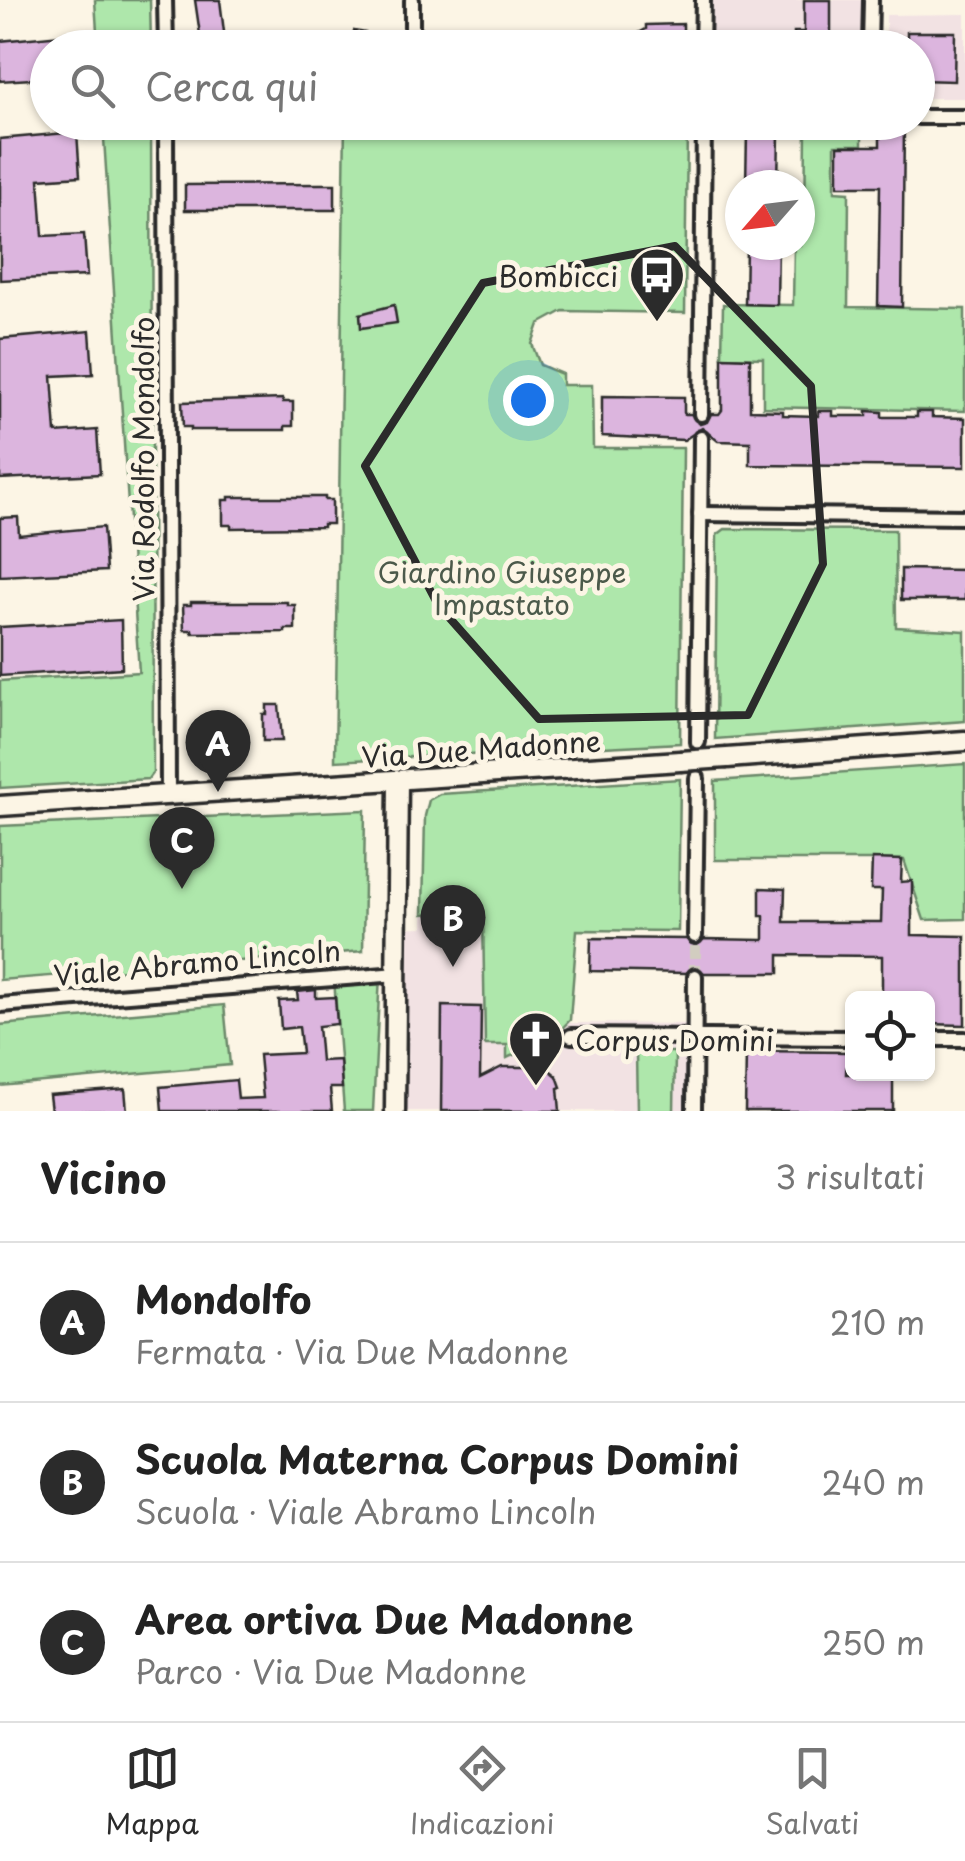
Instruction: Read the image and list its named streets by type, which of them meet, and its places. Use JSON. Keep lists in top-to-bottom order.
{
  "streets": {
    "main road": ["Via Due Madonne"],
    "street": ["Via Rodolfo Mondolfo", "Viale Abramo Lincoln"]
  },
  "crossings": [
    ["Via Rodolfo Mondolfo", "Via Due Madonne"]
  ],
  "parks": ["Giardino Giuseppe Impastato"],
  "places": {
    "bus stop": ["Bombicci"],
    "church": ["Corpus Domini"]
  },
  "north": "bottom left",
  "page": {
    "search": "Cerca qui",
    "pins": ["A", "C", "B"],
    "heading": ["Vicino", "3 risultati"],
    "list": [
      {
        "mark": "A",
        "name": "Mondolfo",
        "note": "Fermata · Via Due Madonne",
        "value": "210 m"
      },
      {
        "mark": "B",
        "name": "Scuola Materna Corpus Domini",
        "note": "Scuola · Viale Abramo Lincoln",
        "value": "240 m"
      },
      {
        "mark": "C",
        "name": "Area ortiva Due Madonne",
        "note": "Parco · Via Due Madonne",
        "value": "250 m"
      }
    ],
    "nav": ["Mappa", "Indicazioni", "Salvati"]
  }
}
